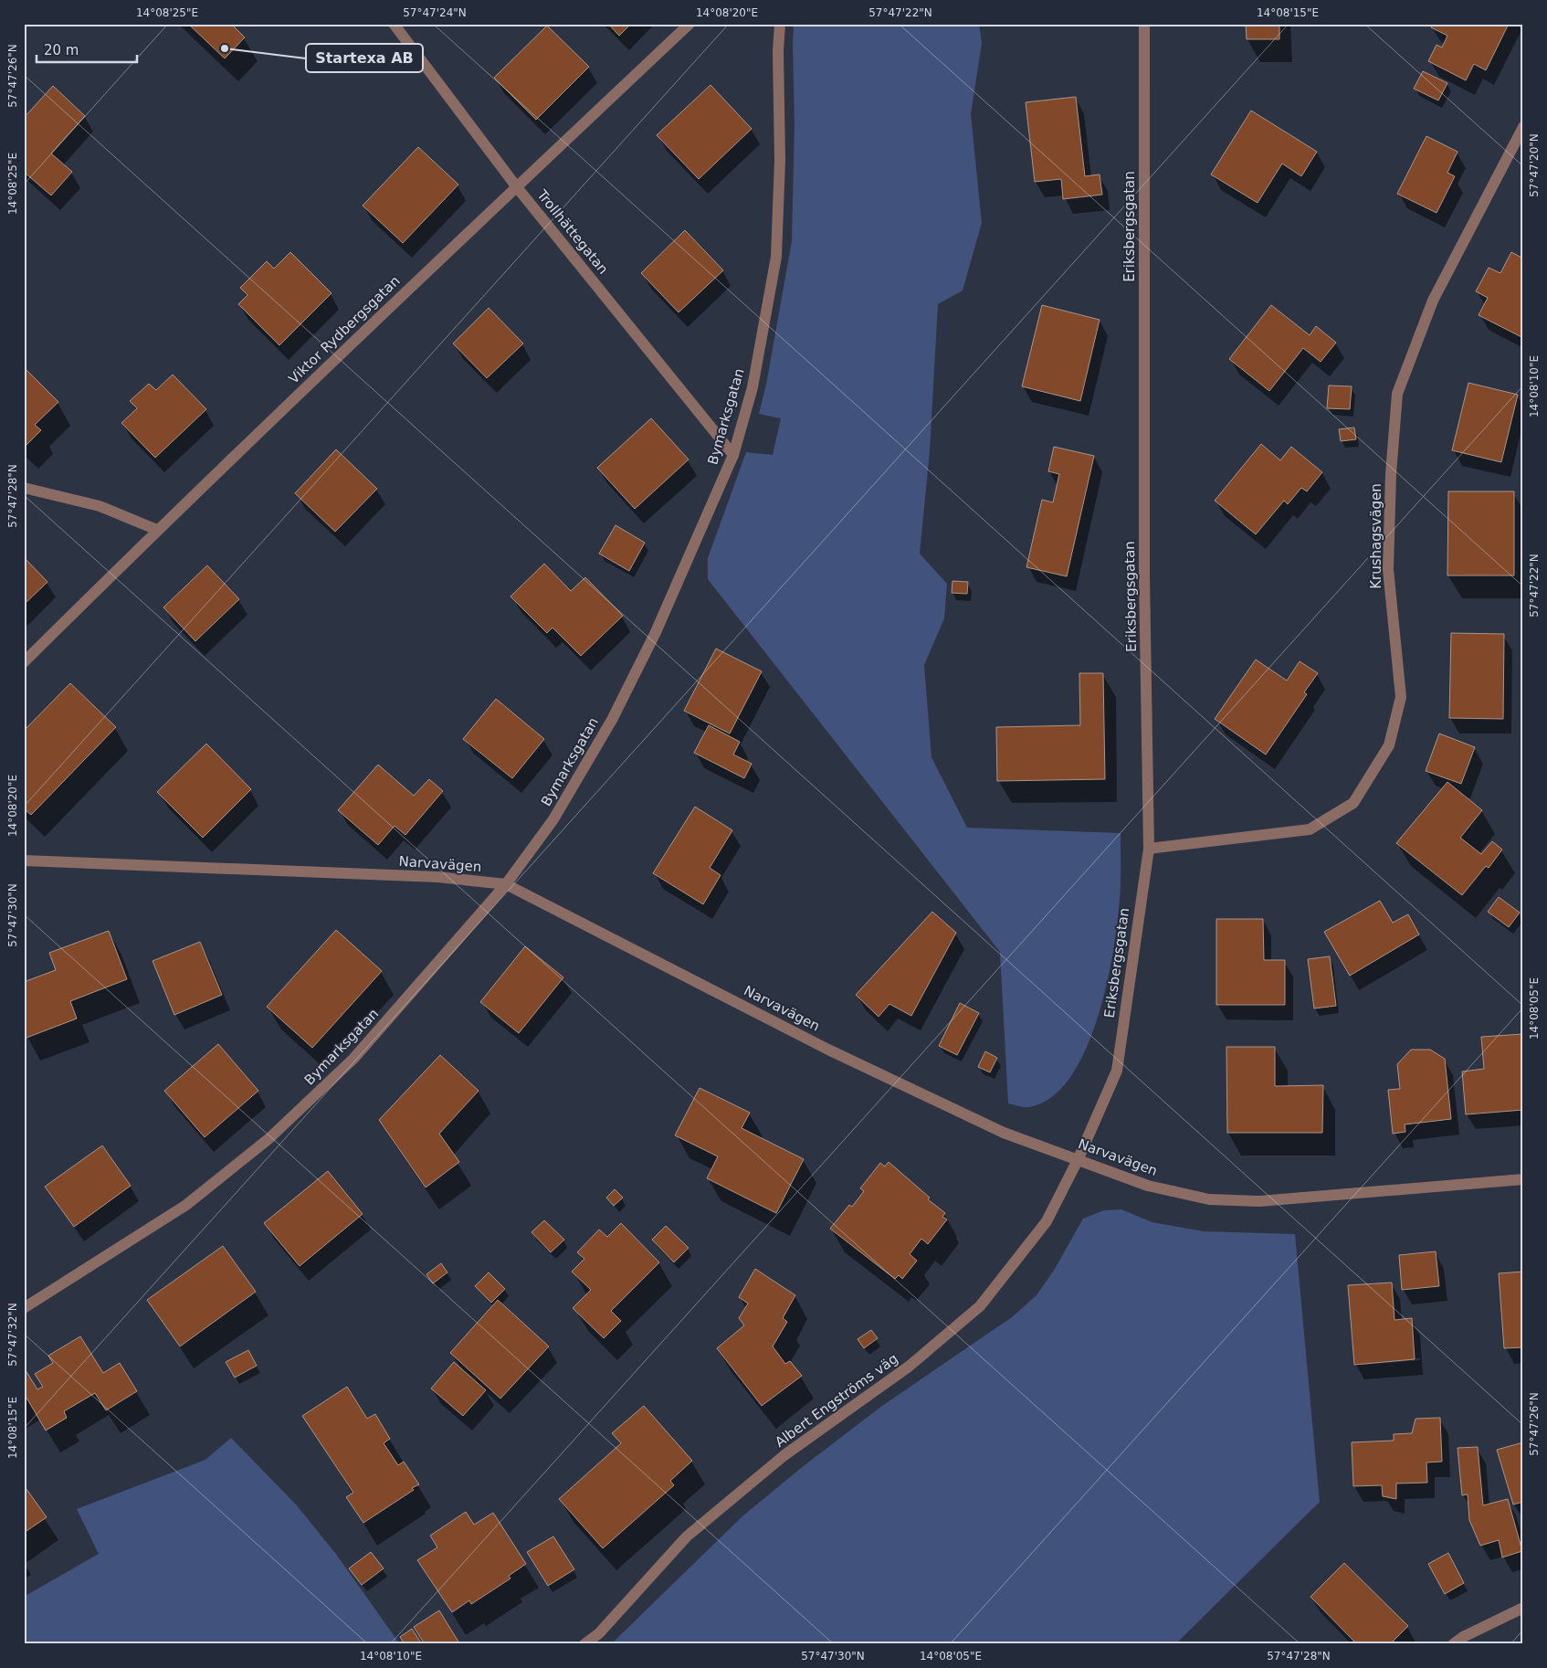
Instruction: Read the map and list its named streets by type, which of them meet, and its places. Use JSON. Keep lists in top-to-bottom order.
{
  "streets": {
    "street": [
      "Eriksbergsgatan",
      "Trollhättegatan",
      "Viktor Rydbergsgatan",
      "Bymarksgatan",
      "Krushagsvägen",
      "Narvavägen",
      "Albert Engströms väg"
    ]
  },
  "crossings": [
    ["Eriksbergsgatan", "Krushagsvägen"],
    ["Eriksbergsgatan", "Narvavägen"],
    ["Eriksbergsgatan", "Albert Engströms väg"],
    ["Trollhättegatan", "Viktor Rydbergsgatan"],
    ["Trollhättegatan", "Bymarksgatan"],
    ["Bymarksgatan", "Narvavägen"],
    ["Narvavägen", "Albert Engströms väg"]
  ],
  "places": ["Startexa AB"],
  "scale_bar": "20 m",
  "coordinates": [
    "14°08'25\"E",
    "57°47'24\"N",
    "14°08'20\"E",
    "57°47'22\"N",
    "14°08'15\"E",
    "57°47'26\"N",
    "57°47'20\"N",
    "14°08'10\"E",
    "57°47'28\"N",
    "57°47'30\"N",
    "14°08'05\"E",
    "57°47'32\"N"
  ]
}
